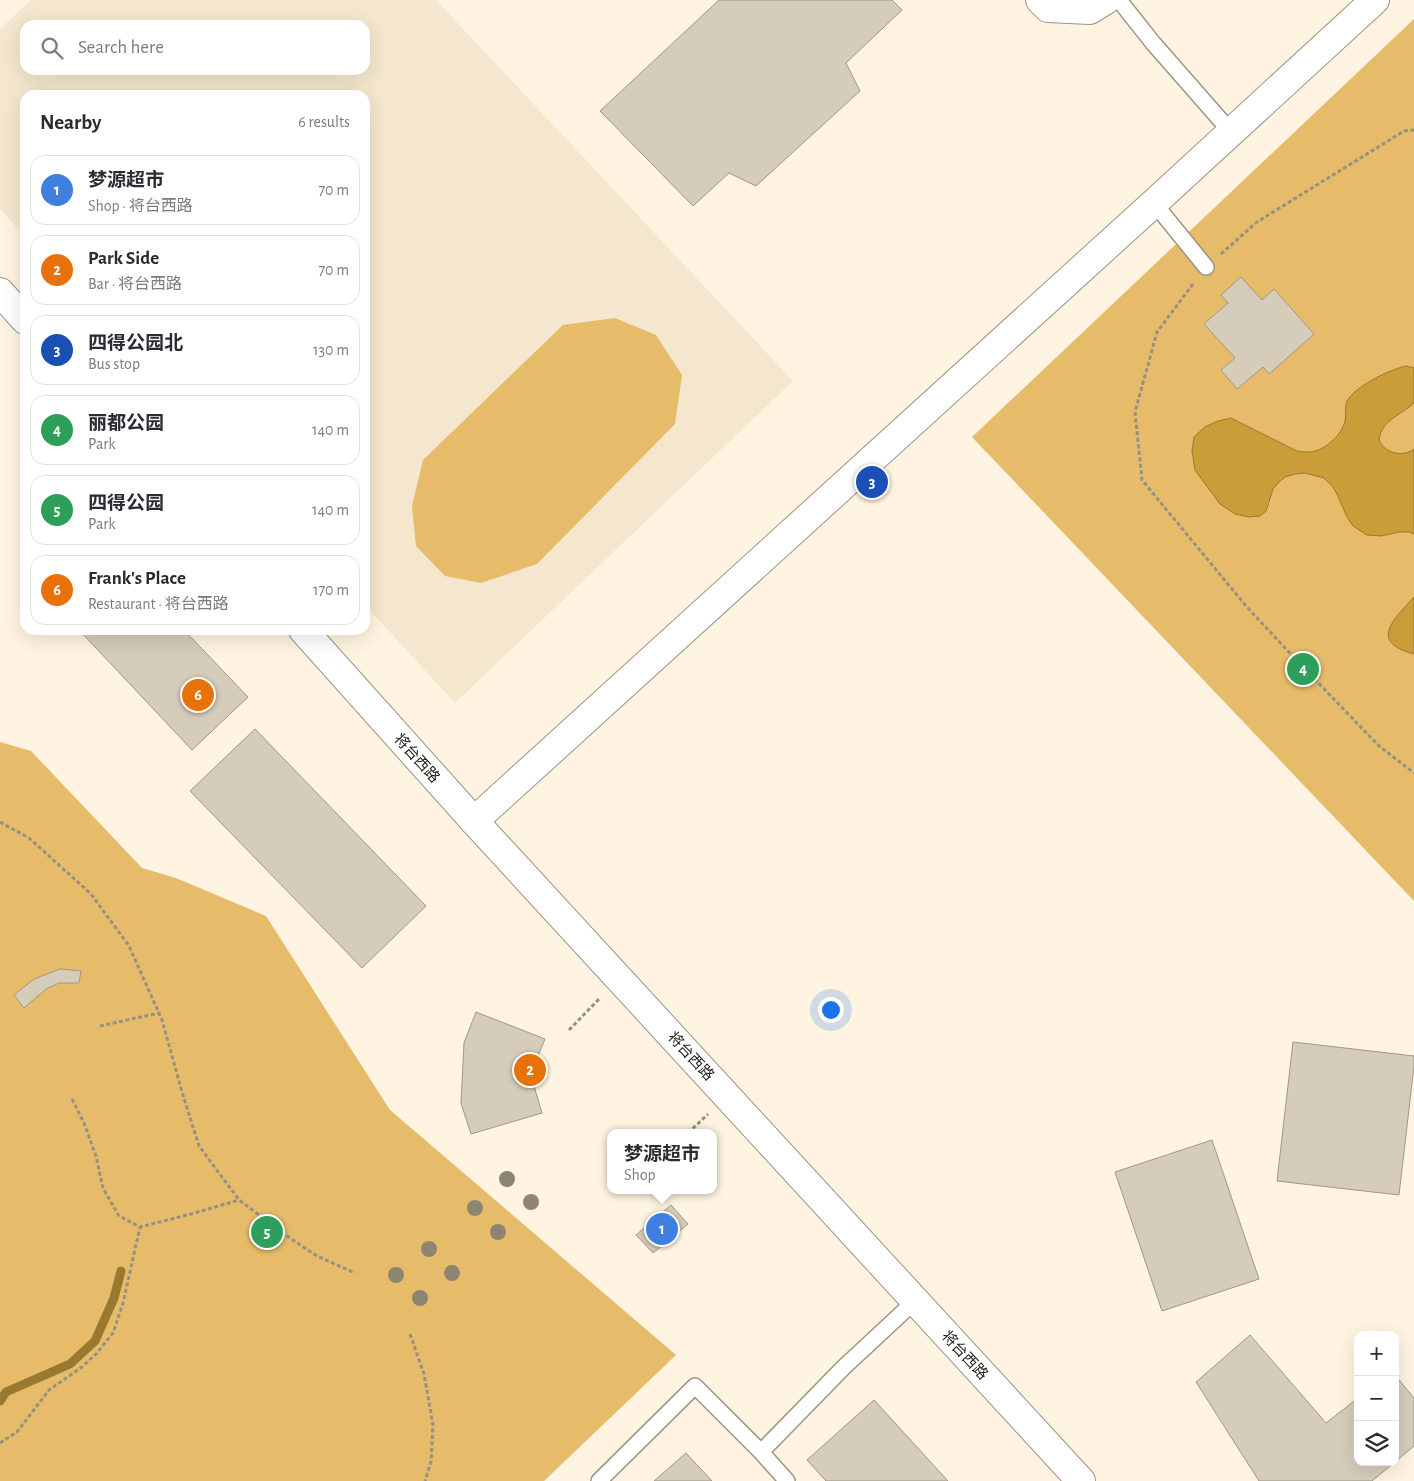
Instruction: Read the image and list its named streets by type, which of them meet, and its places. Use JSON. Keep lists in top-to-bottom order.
{
  "streets": {
    "street": ["将台西路"]
  },
  "page": {
    "search": "Search here",
    "heading": ["Nearby", "6 results"],
    "list": [
      {
        "mark": "1",
        "name": "梦源超市",
        "note": "Shop · 将台西路",
        "value": "70 m"
      },
      {
        "mark": "2",
        "name": "Park Side",
        "note": "Bar · 将台西路",
        "value": "70 m"
      },
      {
        "mark": "3",
        "name": "四得公园北",
        "note": "Bus stop",
        "value": "130 m"
      },
      {
        "mark": "4",
        "name": "丽都公园",
        "note": "Park",
        "value": "140 m"
      },
      {
        "mark": "5",
        "name": "四得公园",
        "note": "Park",
        "value": "140 m"
      },
      {
        "mark": "6",
        "name": "Frank's Place",
        "note": "Restaurant · 将台西路",
        "value": "170 m"
      }
    ],
    "pins": [
      "3",
      "4",
      "6",
      "2",
      "1",
      "5"
    ],
    "popup": ["梦源超市", "Shop"],
    "map_buttons": ["+", "−"]
  }
}
